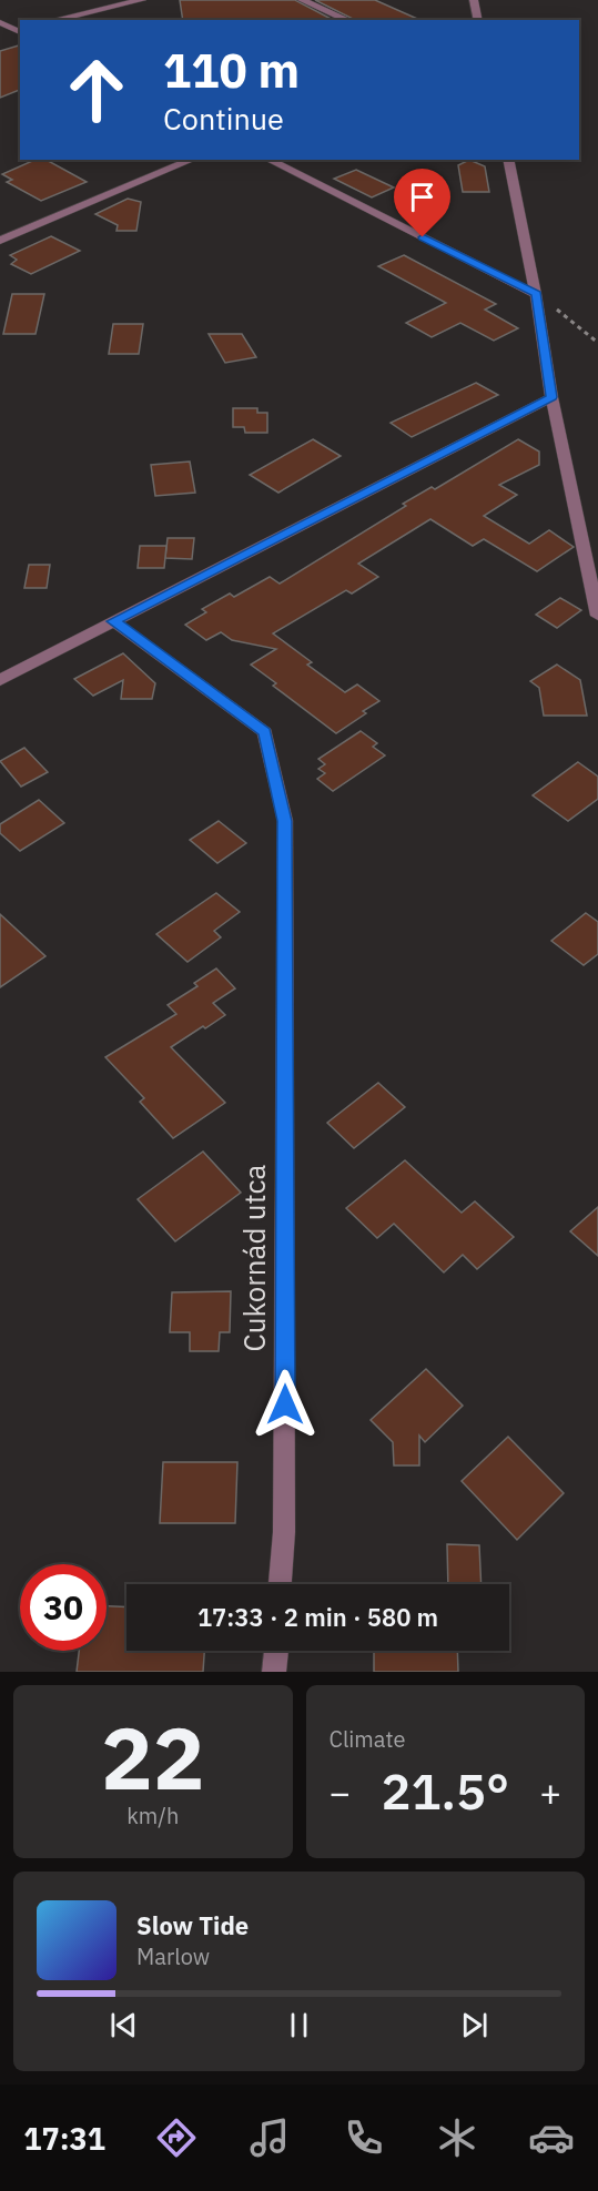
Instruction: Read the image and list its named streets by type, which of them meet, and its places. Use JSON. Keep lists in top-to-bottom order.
{
  "streets": {
    "street": ["Cukornád utca"]
  },
  "page": {
    "turn": ["110 m", "Continue"],
    "limit": "30",
    "trip": "17:33 · 2 min · 580 m",
    "tile": [
      ["22", "km/h"],
      "Climate"
    ],
    "heat": ["−", "21.5°", "+"],
    "song": ["Slow Tide", "Marlow"],
    "tabs": "17:31"
  }
}
